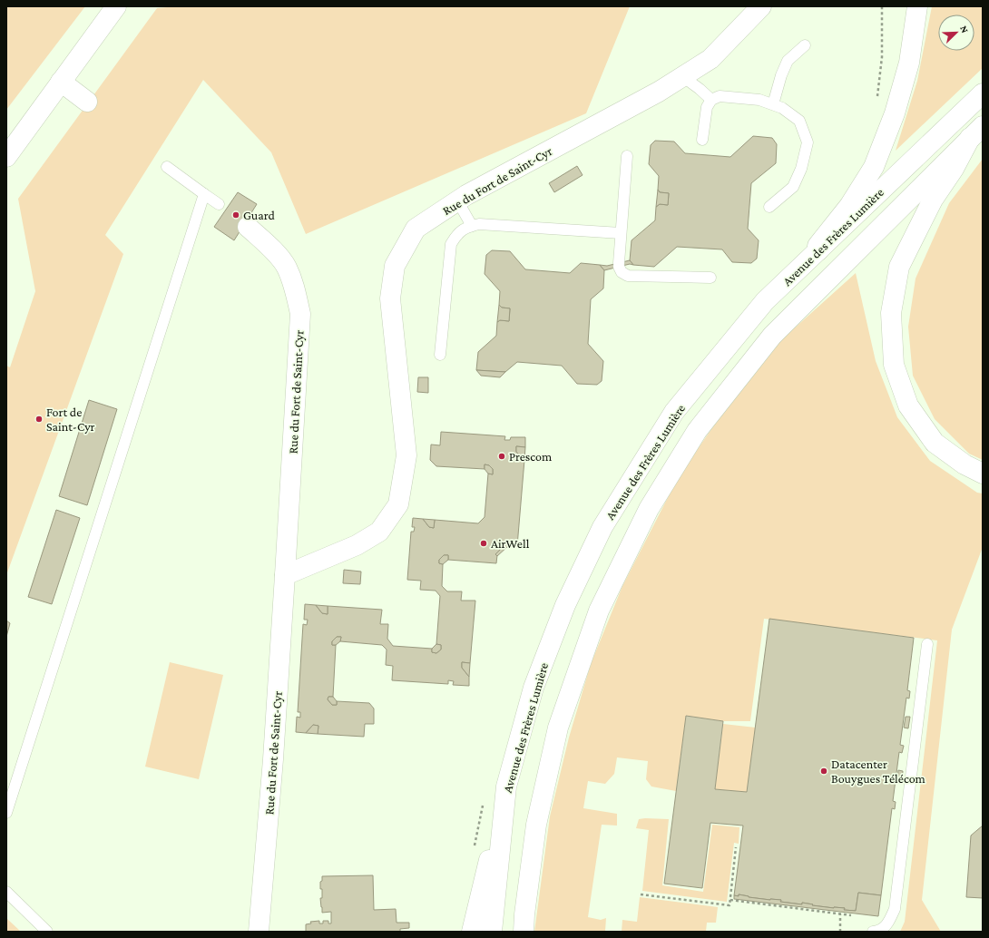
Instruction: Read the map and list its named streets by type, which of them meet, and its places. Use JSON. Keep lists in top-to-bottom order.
{
  "streets": {
    "main road": ["Rue du Fort de Saint-Cyr", "Avenue des Frères Lumière"]
  },
  "places": [
    "Guard",
    "Fort de Saint-Cyr",
    "Prescom",
    "AirWell",
    "Datacenter Bouygues Télécom"
  ],
  "north": "top right"
}
